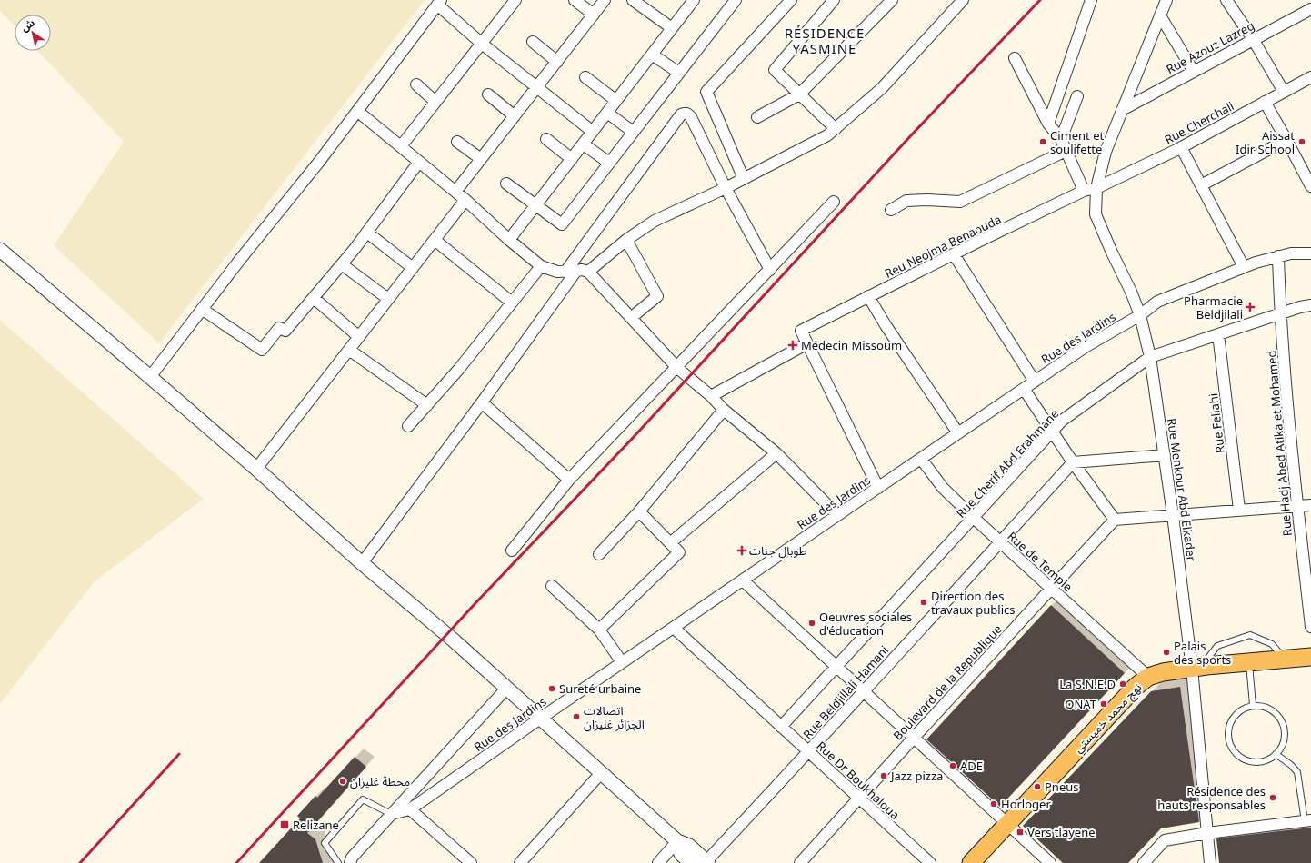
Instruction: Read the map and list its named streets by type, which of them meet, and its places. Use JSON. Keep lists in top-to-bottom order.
{
  "streets": {
    "main road": ["نهج محمد خميستي"],
    "street": [
      "Rue Azouz Lazreg",
      "Rue Cherchali",
      "Reu Neojma Benaouda",
      "Rue des Jardins",
      "Rue Fellahi",
      "Rue Hadj Abed Atika et Mohamed",
      "Rue Cherif Abd Erahmane",
      "Rue Menkour Abd Elkader",
      "Rue de Temple",
      "Boulevard de la Republique",
      "Rue Beldjillali Hamani",
      "Rue Dr Boukhaloua"
    ]
  },
  "crossings": [
    ["Rue Azouz Lazreg", "Rue Menkour Abd Elkader"],
    ["Rue Cherchali", "Reu Neojma Benaouda"],
    ["Rue Cherchali", "Rue Menkour Abd Elkader"],
    ["Reu Neojma Benaouda", "Rue Menkour Abd Elkader"],
    ["Rue des Jardins", "Rue Hadj Abed Atika et Mohamed"],
    ["Rue des Jardins", "Rue Menkour Abd Elkader"],
    ["Rue des Jardins", "Rue de Temple"],
    ["Rue des Jardins", "Rue Dr Boukhaloua"],
    ["Rue Fellahi", "Rue Cherif Abd Erahmane"],
    ["Rue Hadj Abed Atika et Mohamed", "Rue Cherif Abd Erahmane"],
    ["Rue Cherif Abd Erahmane", "Rue Menkour Abd Elkader"],
    ["Rue Cherif Abd Erahmane", "Rue de Temple"],
    ["Rue Cherif Abd Erahmane", "Rue Dr Boukhaloua"],
    ["Rue Menkour Abd Elkader", "نهج محمد خميستي"],
    ["Rue de Temple", "Boulevard de la Republique"],
    ["Rue de Temple", "Rue Beldjillali Hamani"],
    ["Rue de Temple", "نهج محمد خميستي"],
    ["Boulevard de la Republique", "Rue Dr Boukhaloua"],
    ["Rue Beldjillali Hamani", "Rue Dr Boukhaloua"]
  ],
  "districts": ["RÉSIDENCE YASMINE"],
  "places": {
    "other": [
      "Ciment et soulifette",
      "Aissat Idir School",
      "Direction des travaux publics",
      "Oeuvres sociales d'éducation",
      "Palais des sports",
      "La S.N.E.D",
      "Sureté urbaine",
      "ONAT",
      "اتصالات الجزائر غليزان",
      "ADE",
      "Jazz pizza",
      "محطة غليزان",
      "Pneus",
      "Résidence des hauts responsables",
      "Horloger"
    ],
    "health": ["Pharmacie Beldjilali", "Médecin Missoum", "طوبال جنات"],
    "transit": ["Relizane", "Vers tlayene"]
  },
  "north": "top left"
}
